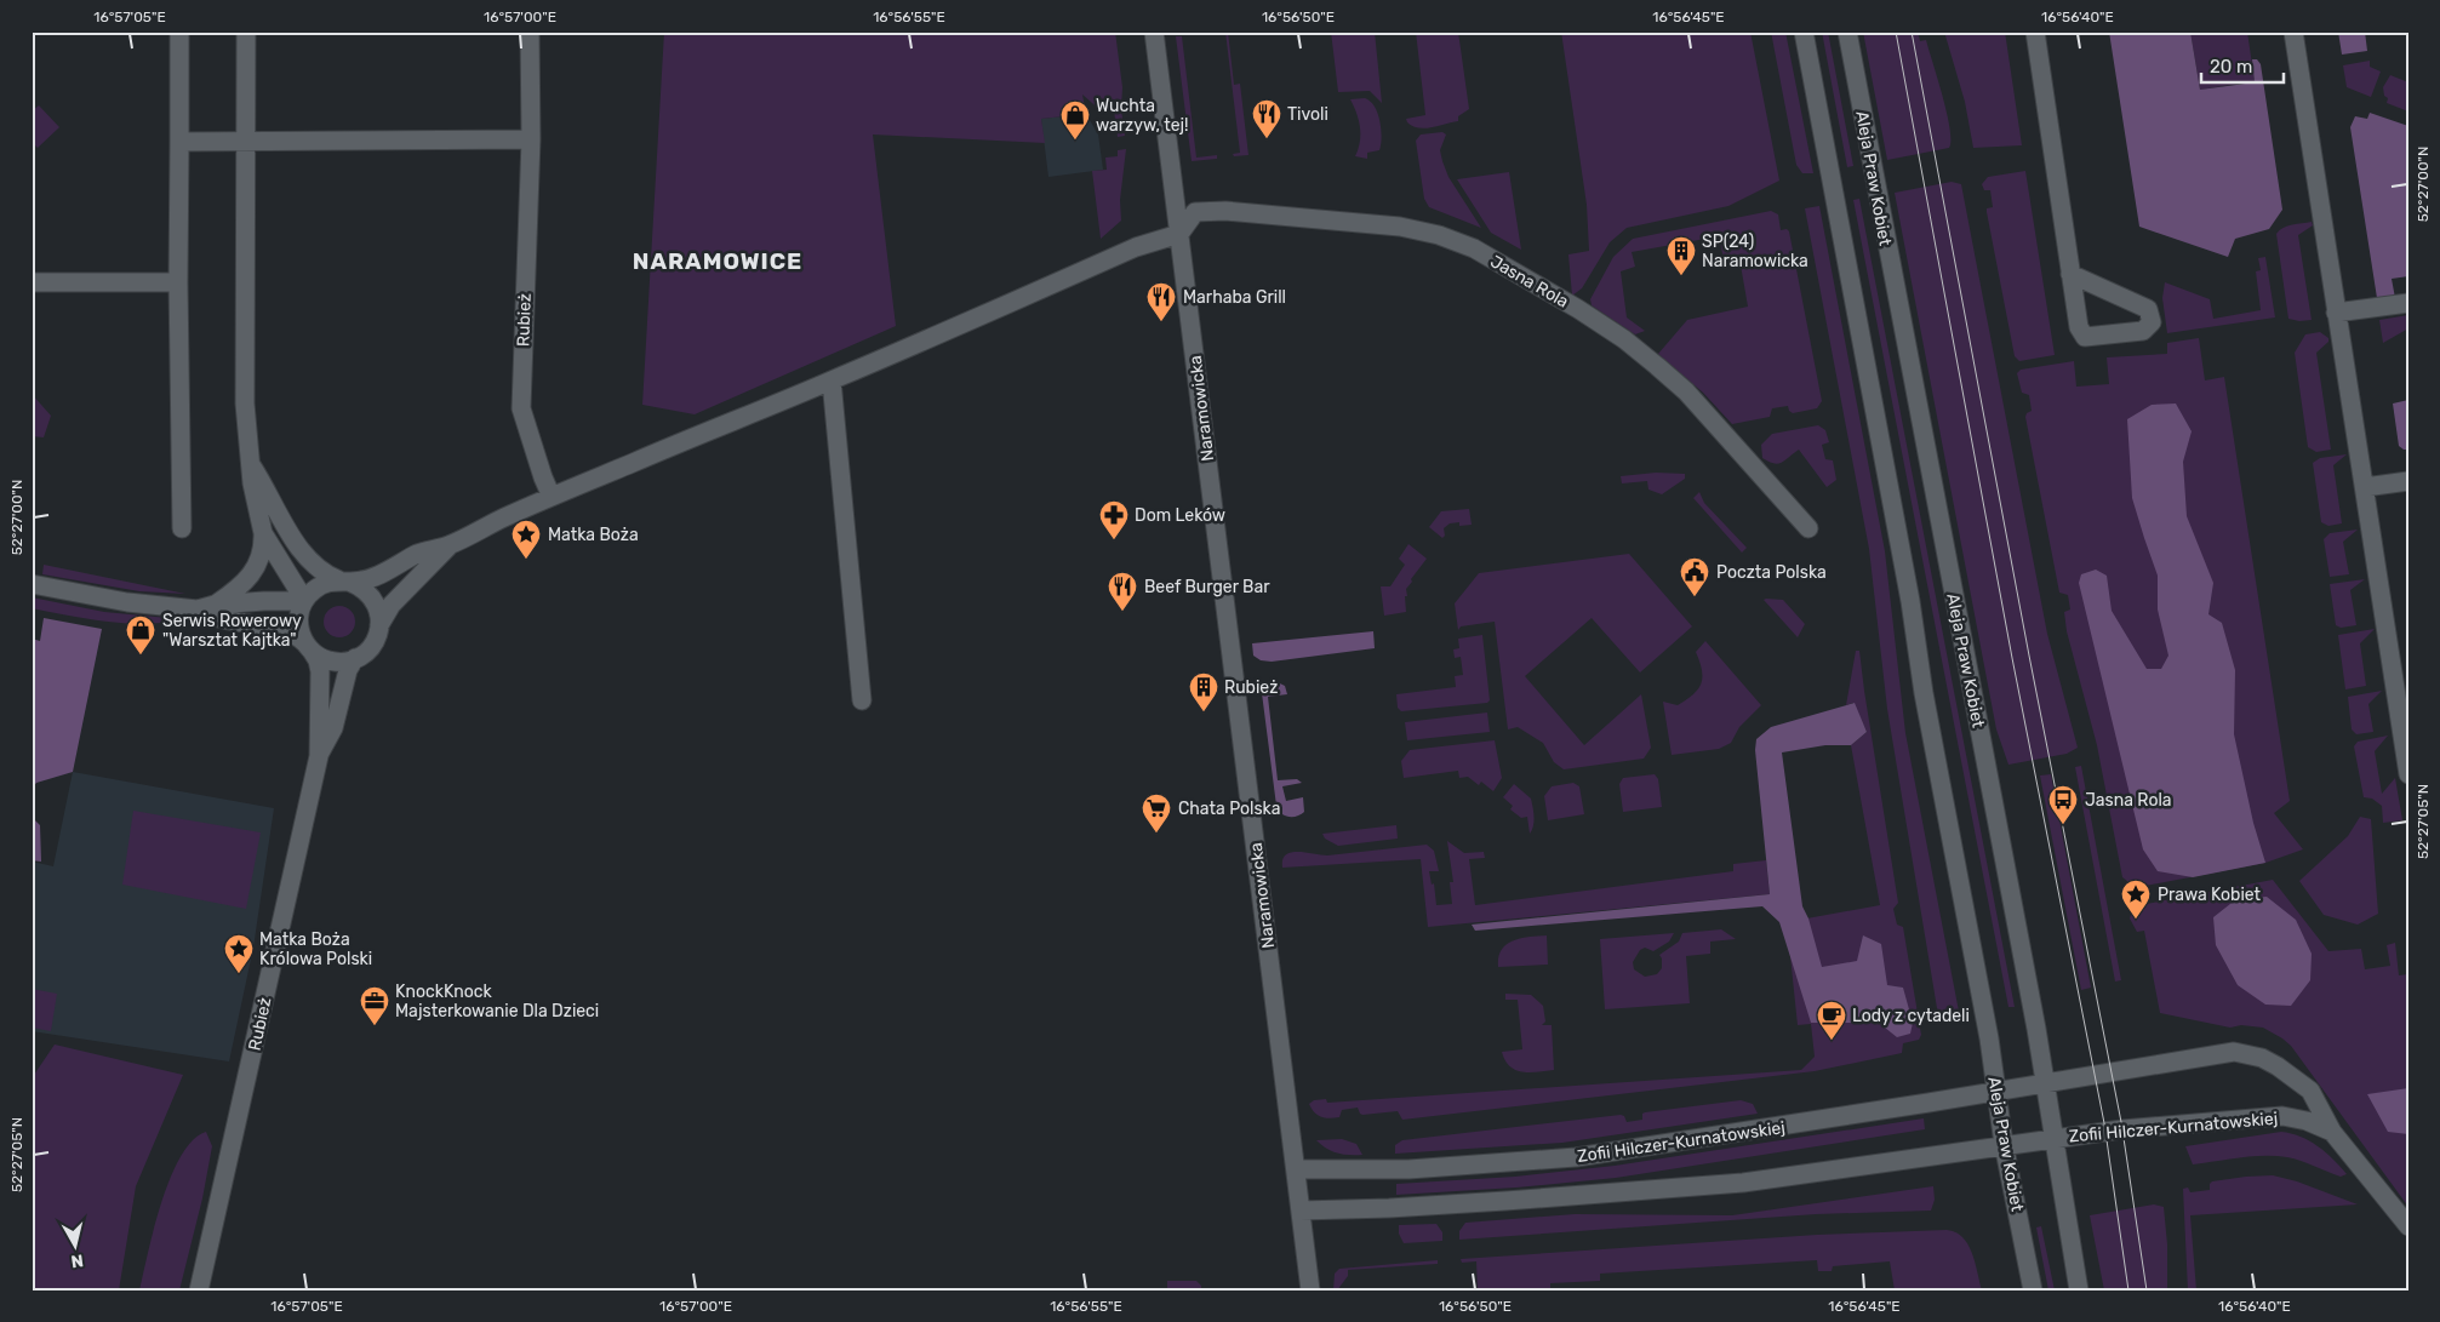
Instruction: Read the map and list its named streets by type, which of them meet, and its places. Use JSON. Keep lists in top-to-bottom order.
{
  "streets": {
    "street": [
      "Aleja Praw Kobiet",
      "Jasna Rola",
      "Rubież",
      "Naramowicka",
      "Zofii Hilczer-Kurnatowskiej"
    ]
  },
  "crossings": [
    ["Aleja Praw Kobiet", "Zofii Hilczer-Kurnatowskiej"],
    ["Jasna Rola", "Naramowicka"],
    ["Naramowicka", "Zofii Hilczer-Kurnatowskiej"]
  ],
  "districts": ["NARAMOWICE"],
  "places": {
    "restaurant": ["Tivoli", "Marhaba Grill", "Beef Burger Bar"],
    "shop": ["Wuchta warzyw, tej!", "Serwis Rowerowy \"Warsztat Kajtka\""],
    "building": ["SP(24) Naramowicka", "Rubież"],
    "pharmacy": ["Dom Leków"],
    "place": ["Matka Boża", "Prawa Kobiet", "Matka Boża Królowa Polski"],
    "public building": ["Poczta Polska"],
    "bus stop": ["Jasna Rola"],
    "supermarket": ["Chata Polska"],
    "office": ["KnockKnock Majsterkowanie Dla Dzieci"],
    "cafe": ["Lody z cytadeli"]
  },
  "scale_bar": "20 m",
  "north": "bottom",
  "coordinates": [
    "16°57'05\"E",
    "16°57'00\"E",
    "16°56'55\"E",
    "16°56'50\"E",
    "16°56'45\"E",
    "16°56'40\"E",
    "52°27'00\"N",
    "52°27'05\"N"
  ]
}
